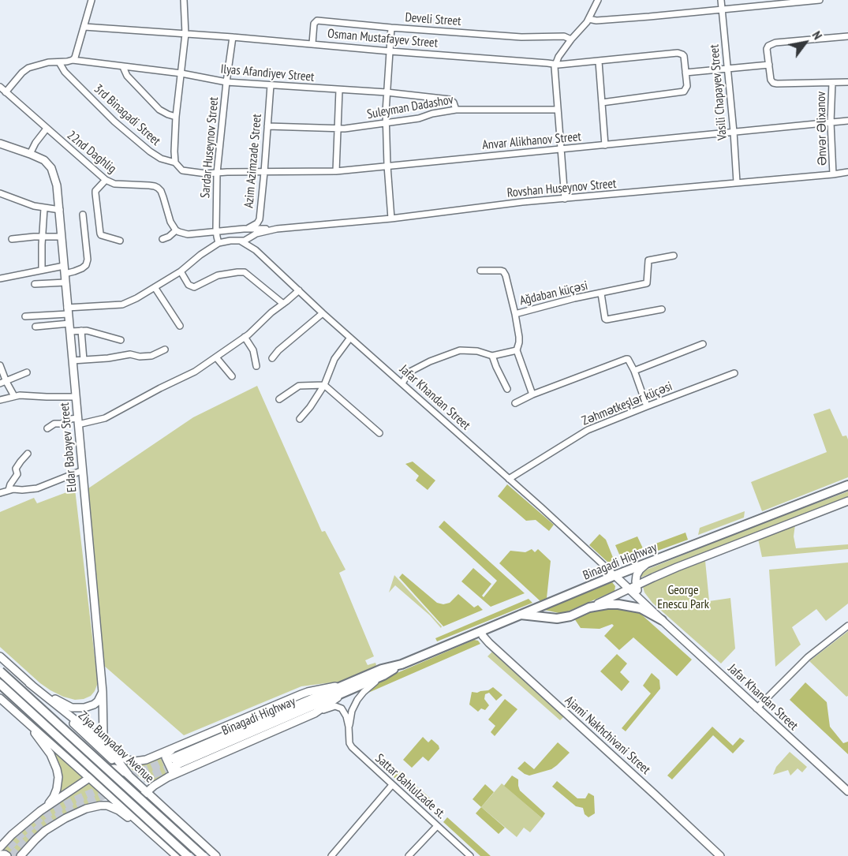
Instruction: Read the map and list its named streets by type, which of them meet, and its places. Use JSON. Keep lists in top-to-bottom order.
{
  "streets": {
    "main road": [
      "Jafar Khandan Street",
      "Eldar Babayev Street",
      "Binagadi Highway",
      "Ajami Nakhchivani Street",
      "Ziya Bunyadov Avenue"
    ],
    "street": [
      "Develi Street",
      "Osman Mustafayev Street",
      "Ilyas Afandiyev Street",
      "Vasili Chapayev Street",
      "Suleyman Dadashov",
      "3rd Binagadi Street",
      "Ənvər Əlixanov",
      "Anvar Alikhanov Street",
      "Sardar Huseynov Street",
      "22nd Daghlig",
      "Azim Azimzade Street",
      "Rovshan Huseynov Street",
      "Ağdaban küçəsi",
      "Zəhmətkeşlər küçəsi",
      "Sattar Bahlulzade st."
    ]
  },
  "crossings": [
    ["Develi Street", "Osman Mustafayev Street"],
    ["Osman Mustafayev Street", "Sardar Huseynov Street"],
    ["Ilyas Afandiyev Street", "Suleyman Dadashov"],
    ["Ilyas Afandiyev Street", "3rd Binagadi Street"],
    ["Ilyas Afandiyev Street", "Sardar Huseynov Street"],
    ["Ilyas Afandiyev Street", "22nd Daghlig"],
    ["Ilyas Afandiyev Street", "Azim Azimzade Street"],
    ["Vasili Chapayev Street", "Anvar Alikhanov Street"],
    ["Vasili Chapayev Street", "Rovshan Huseynov Street"],
    ["Suleyman Dadashov", "Azim Azimzade Street"],
    ["3rd Binagadi Street", "Anvar Alikhanov Street"],
    ["3rd Binagadi Street", "Sardar Huseynov Street"],
    ["Ənvər Əlixanov", "Anvar Alikhanov Street"],
    ["Ənvər Əlixanov", "Rovshan Huseynov Street"],
    ["Anvar Alikhanov Street", "Sardar Huseynov Street"],
    ["Anvar Alikhanov Street", "Azim Azimzade Street"],
    ["Jafar Khandan Street", "Zəhmətkeşlər küçəsi"],
    ["Jafar Khandan Street", "Binagadi Highway"],
    ["Eldar Babayev Street", "Ziya Bunyadov Avenue"],
    ["Binagadi Highway", "Ajami Nakhchivani Street"]
  ],
  "parks": ["George Enescu Park"],
  "north": "top right"
}
